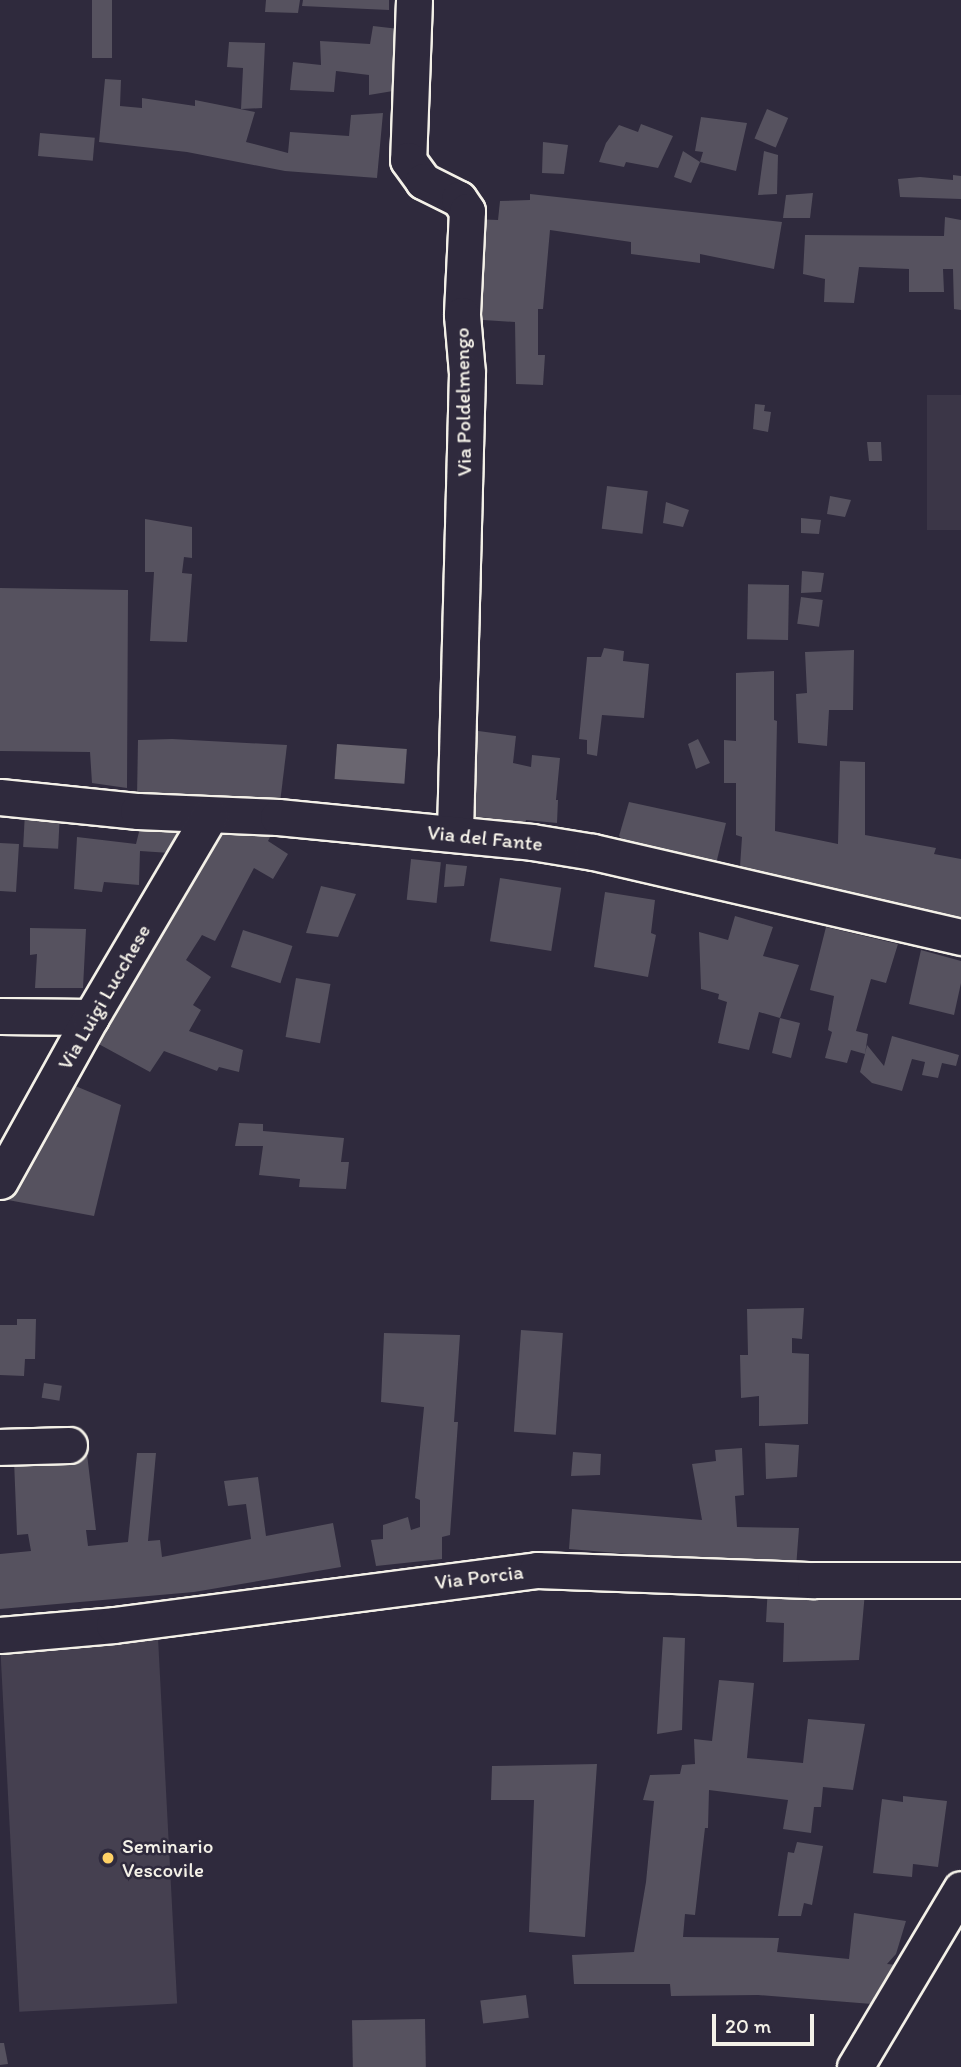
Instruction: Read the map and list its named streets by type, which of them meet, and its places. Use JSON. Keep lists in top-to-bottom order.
{
  "streets": {
    "street": [
      "Via Poldelmengo",
      "Via del Fante",
      "Via Luigi Lucchese",
      "Via Porcia"
    ]
  },
  "crossings": [
    ["Via Poldelmengo", "Via del Fante"],
    ["Via del Fante", "Via Luigi Lucchese"]
  ],
  "places": ["Seminario Vescovile"],
  "scale_bar": "20 m"
}
